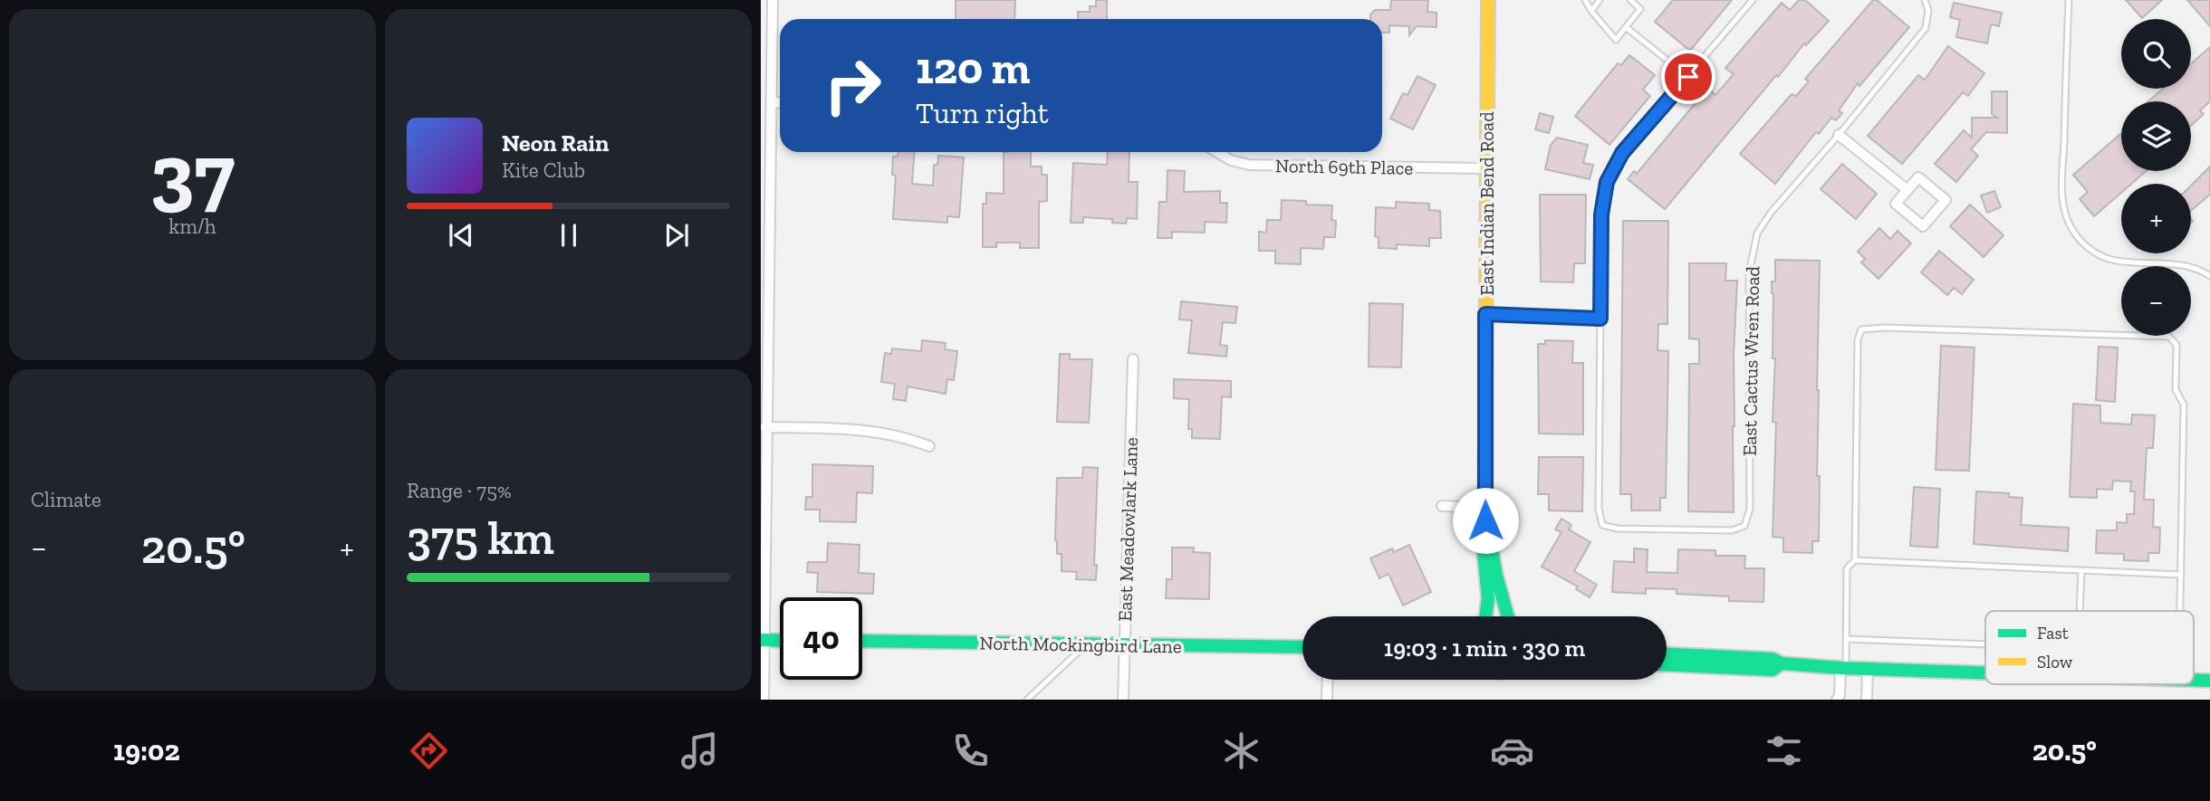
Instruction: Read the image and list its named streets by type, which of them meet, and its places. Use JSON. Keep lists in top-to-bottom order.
{
  "streets": {
    "street": [
      "North 69th Place",
      "East Indian Bend Road",
      "East Meadowlark Lane",
      "North Mockingbird Lane"
    ],
    "lane": ["East Cactus Wren Road"]
  },
  "crossings": [
    ["North 69th Place", "East Indian Bend Road"],
    ["East Meadowlark Lane", "North Mockingbird Lane"]
  ],
  "legend": ["Fast", "Slow"],
  "page": {
    "tile": [
      ["37", "km/h"],
      "Climate",
      ["Range · 75%", "375 km"]
    ],
    "map_buttons": ["+", "−"],
    "turn": ["120 m", "Turn right"],
    "song": ["Neon Rain", "Kite Club"],
    "heat": ["−", "20.5°", "+"],
    "limit": "40",
    "trip": "19:03 · 1 min · 330 m",
    "tabs": ["19:02", "20.5°"]
  }
}
